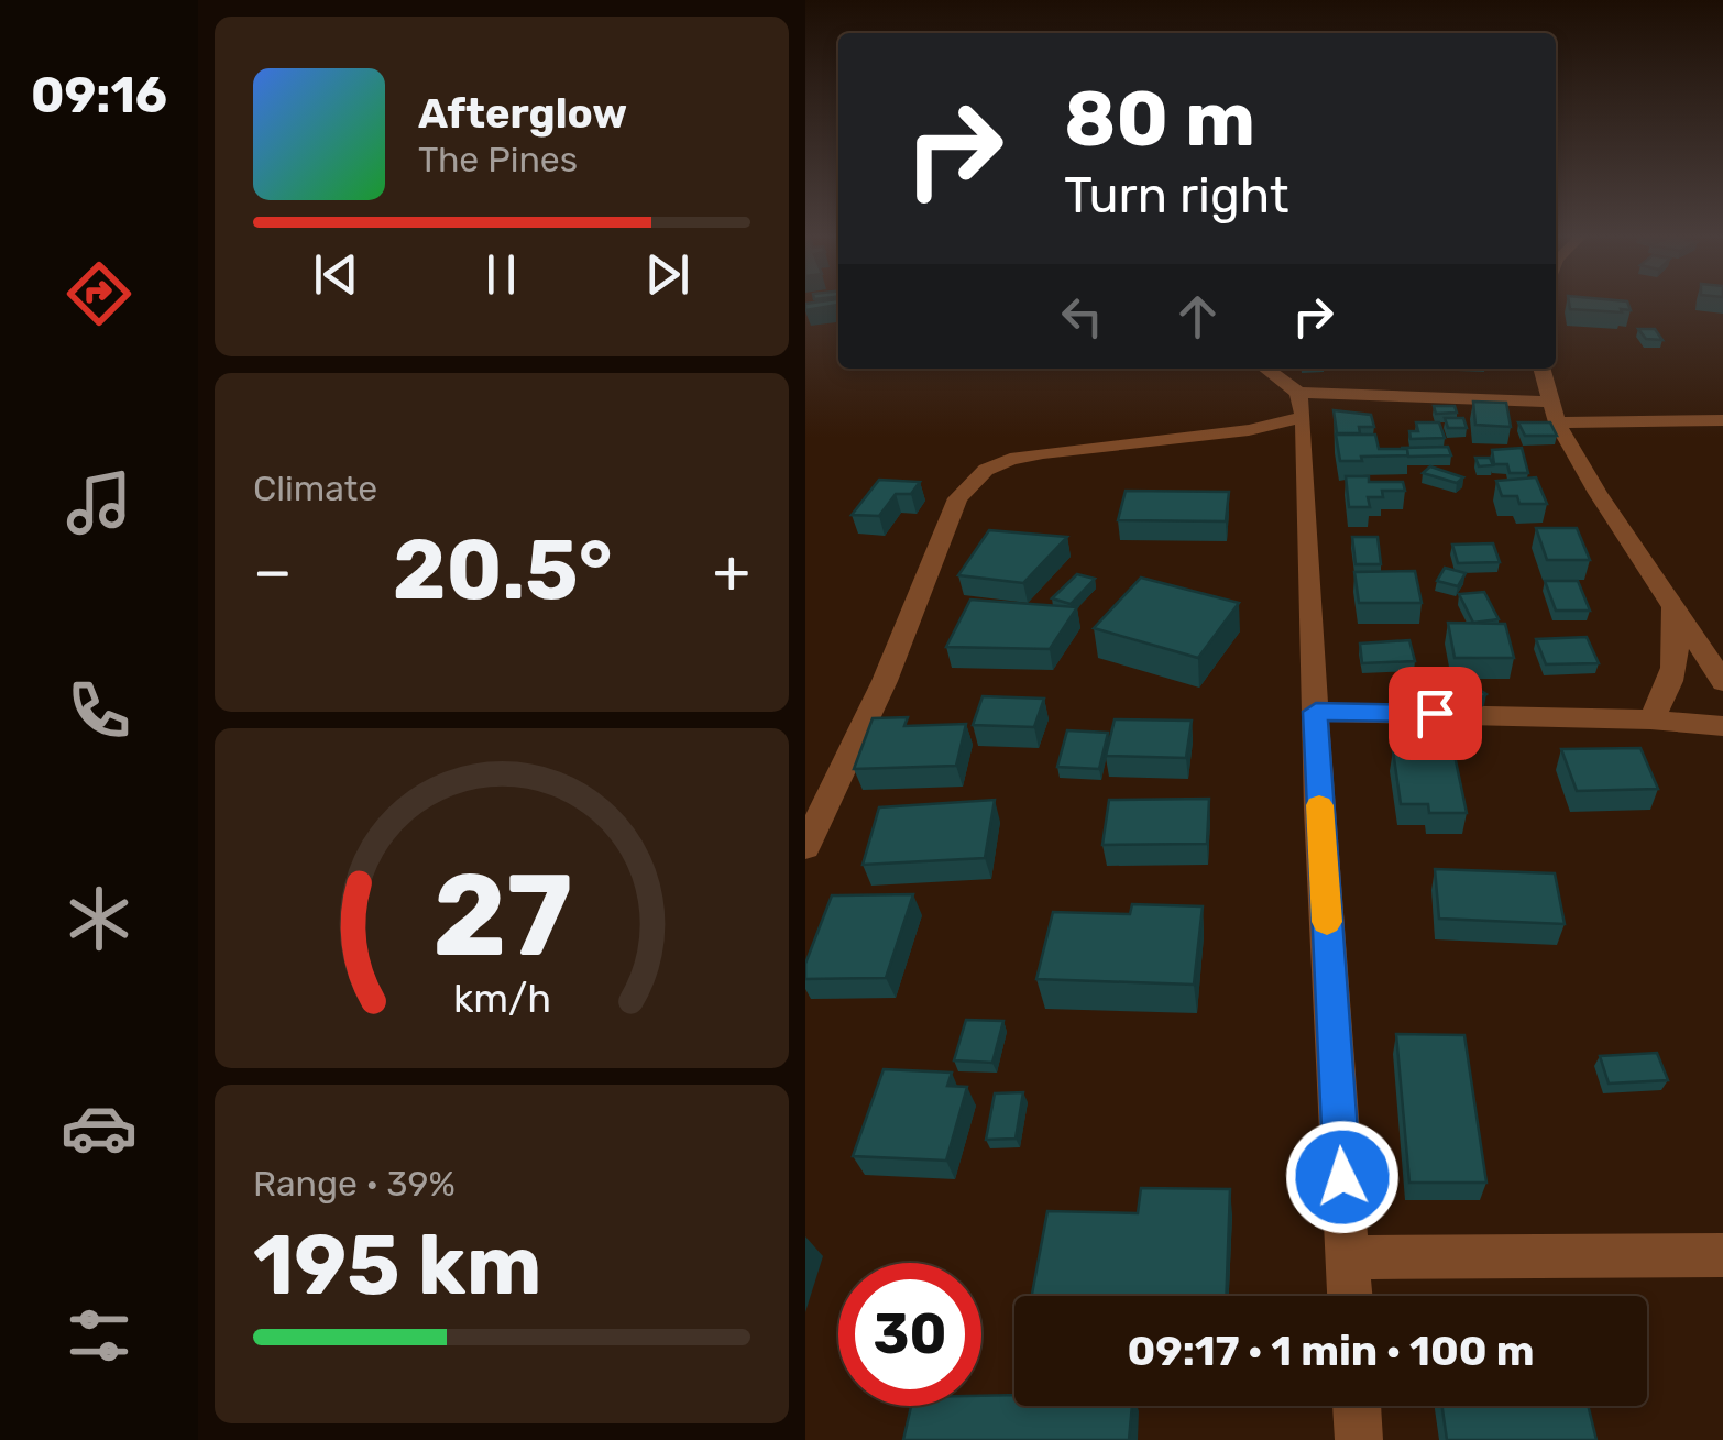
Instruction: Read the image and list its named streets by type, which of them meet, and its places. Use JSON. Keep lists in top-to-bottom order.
{
  "page": {
    "tabs": "09:16",
    "turn": ["80 m", "Turn right"],
    "song": ["Afterglow", "The Pines"],
    "tile": [
      "Climate",
      ["Range · 39%", "195 km"]
    ],
    "heat": ["−", "20.5°", "+"],
    "limit": "30",
    "trip": "09:17 · 1 min · 100 m",
    "gauge": ["27", "km/h"]
  }
}
